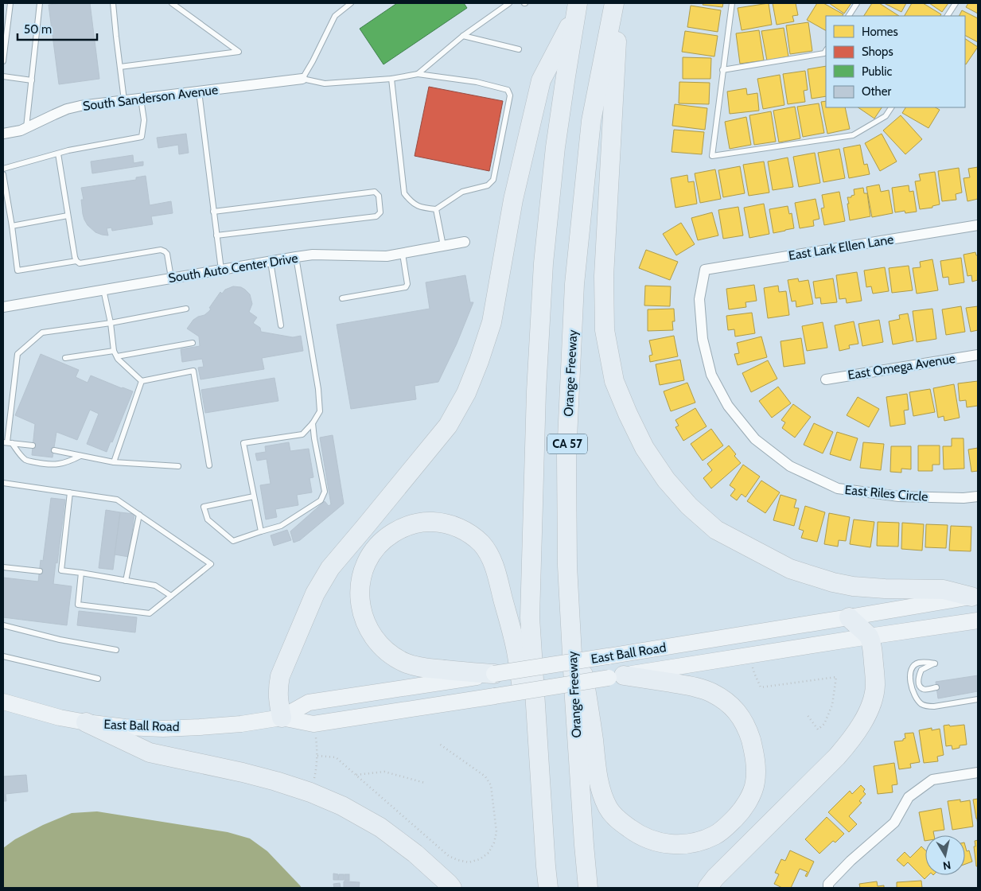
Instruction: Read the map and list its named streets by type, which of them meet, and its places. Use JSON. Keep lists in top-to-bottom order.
{
  "streets": {
    "highway": ["Orange Freeway", "CA 57"],
    "main road": ["East Ball Road"],
    "street": [
      "South Sanderson Avenue",
      "East Lark Ellen Lane",
      "South Auto Center Drive",
      "East Omega Avenue",
      "East Riles Circle"
    ]
  },
  "crossings": [
    ["East Lark Ellen Lane", "East Riles Circle"]
  ],
  "legend": [
    "Homes",
    "Shops",
    "Public",
    "Other"
  ],
  "scale_bar": "50 m",
  "north": "bottom"
}
